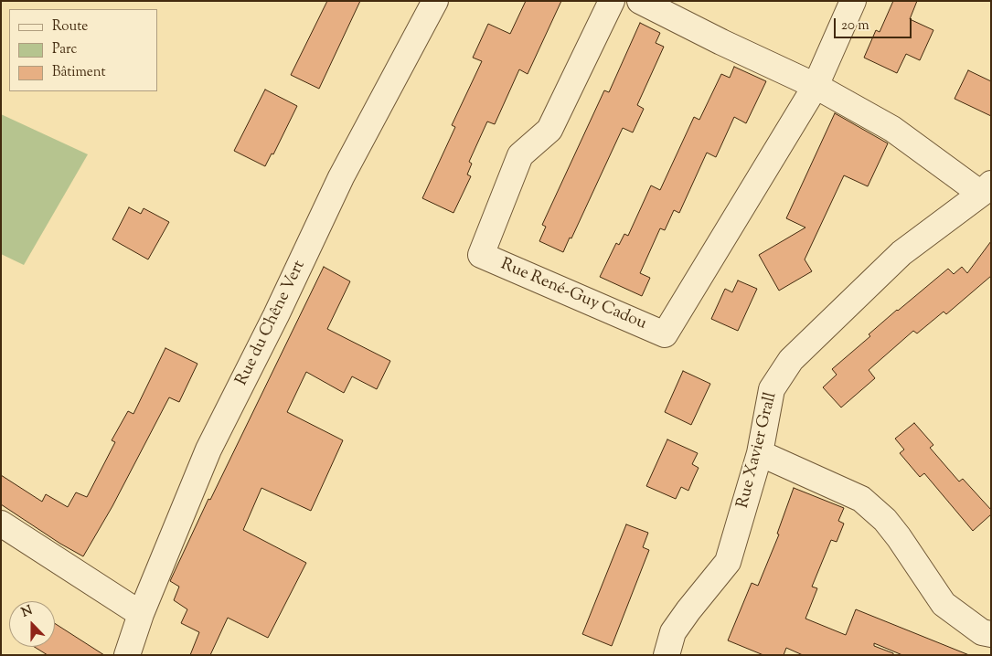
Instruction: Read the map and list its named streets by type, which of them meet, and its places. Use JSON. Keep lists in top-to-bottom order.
{
  "streets": {
    "street": ["Rue René-Guy Cadou", "Rue du Chêne Vert", "Rue Xavier Grall"]
  },
  "crossings": [
    ["Rue René-Guy Cadou", "Rue Xavier Grall"]
  ],
  "legend": ["Route", "Parc", "Bâtiment"],
  "scale_bar": "20 m",
  "north": "top"
}
